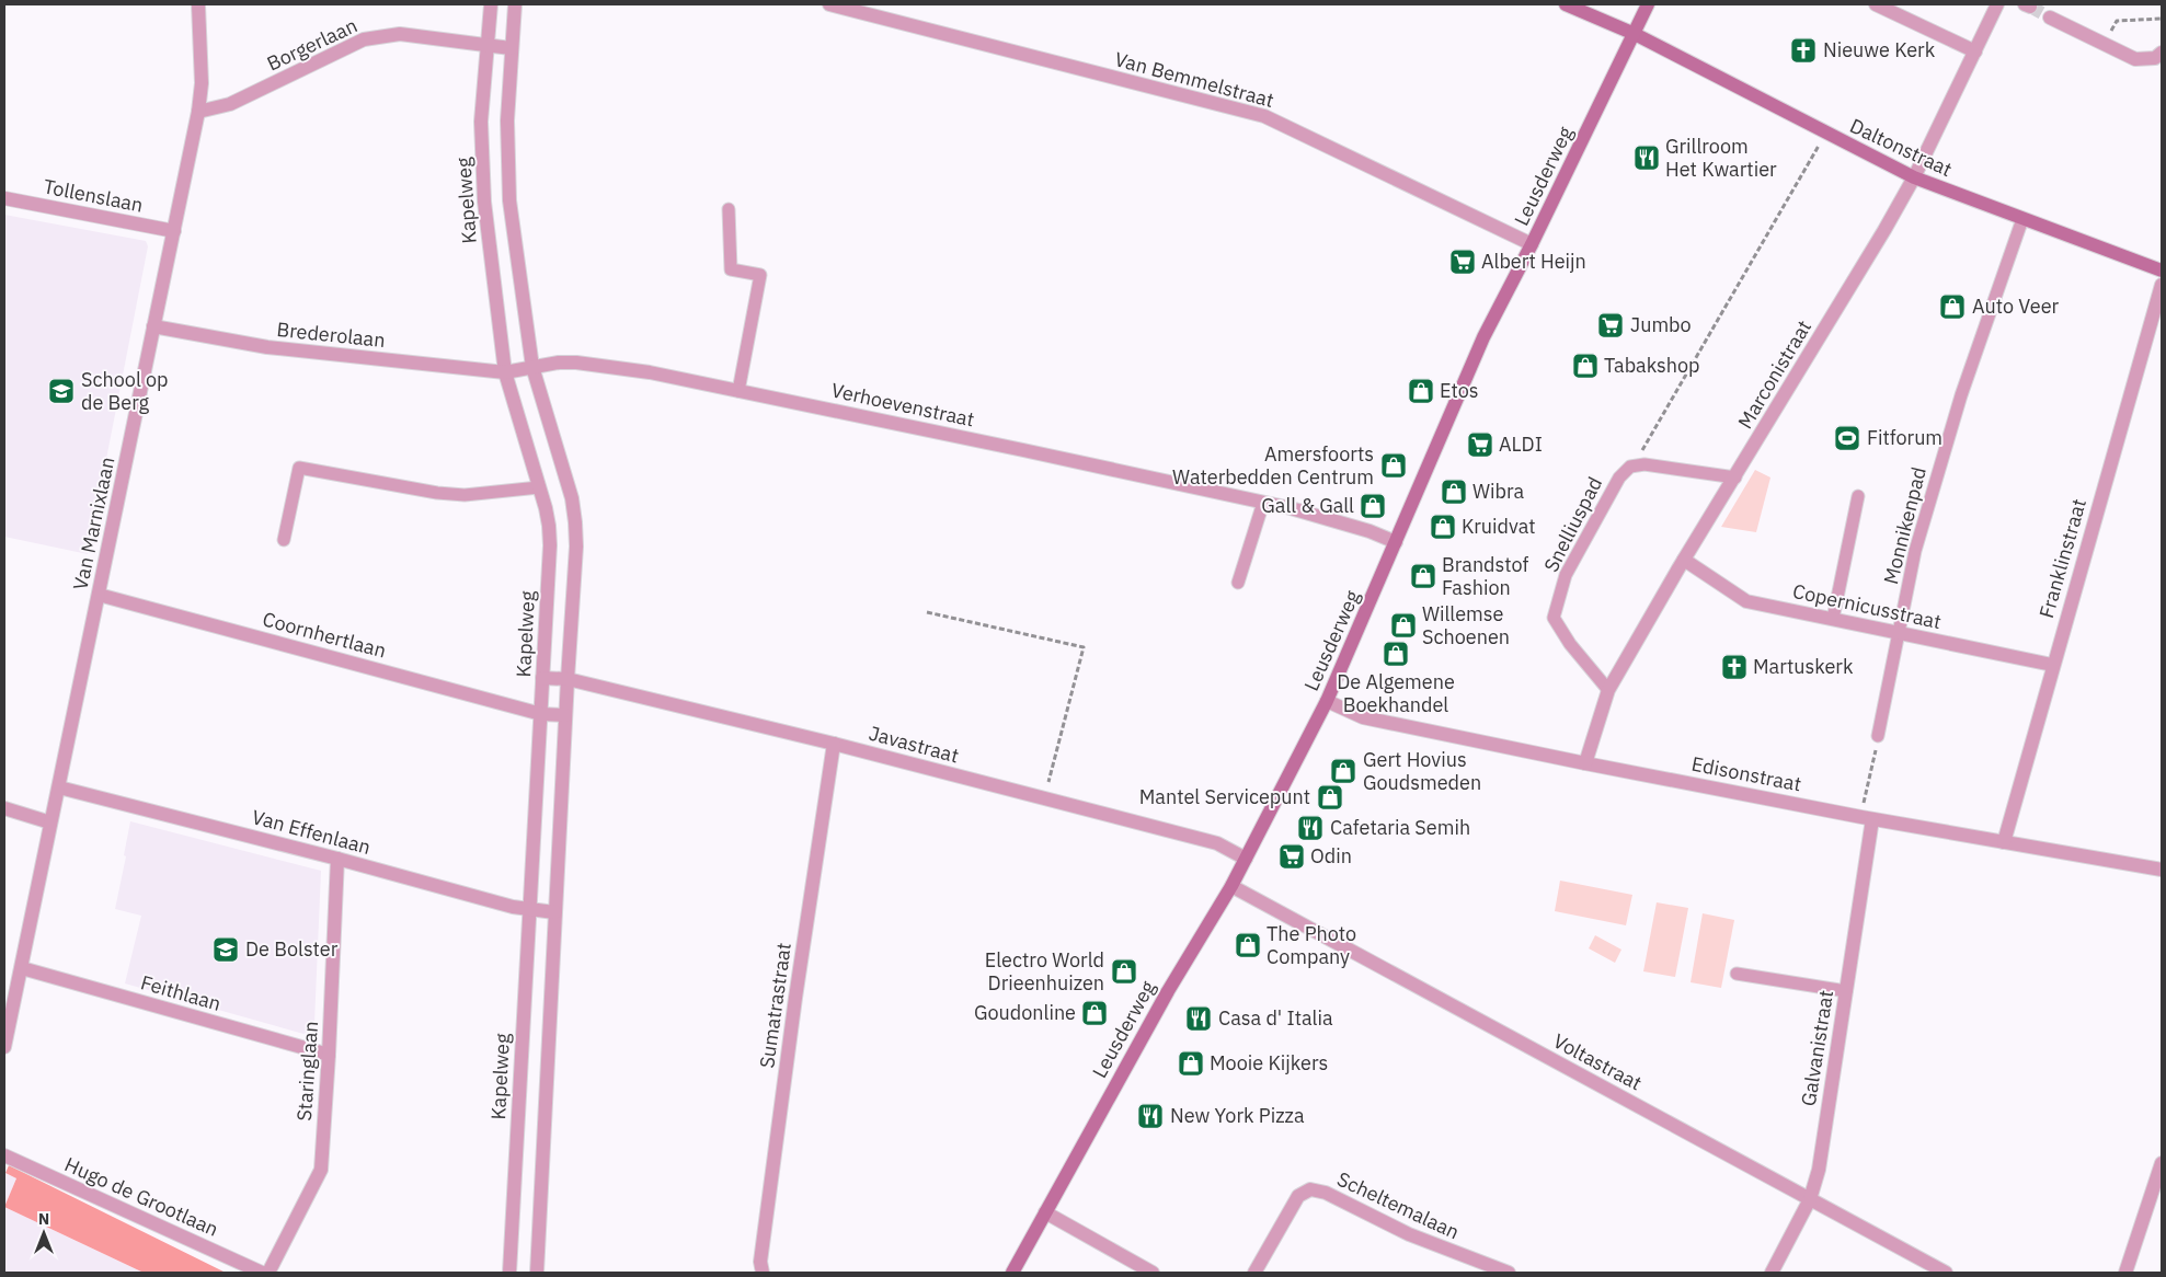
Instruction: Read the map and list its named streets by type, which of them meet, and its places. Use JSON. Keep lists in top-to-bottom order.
{
  "streets": {
    "street": [
      "Borgerlaan",
      "Van Bemmelstraat",
      "Daltonstraat",
      "Leusderweg",
      "Tollenslaan",
      "Kapelweg",
      "Brederolaan",
      "Marconistraat",
      "Verhoevenstraat",
      "Van Marnixlaan",
      "Franklinstraat",
      "Copernicusstraat",
      "Coornhertlaan",
      "Javastraat",
      "Edisonstraat",
      "Van Effenlaan",
      "Feithlaan",
      "Sumatrastraat",
      "Galvanistraat",
      "Voltastraat",
      "Staringlaan",
      "Hugo de Grootlaan",
      "Scheltemalaan"
    ],
    "lane": ["Snelliuspad", "Monnikenpad"]
  },
  "crossings": [
    ["Borgerlaan", "Kapelweg"],
    ["Borgerlaan", "Van Marnixlaan"],
    ["Van Bemmelstraat", "Leusderweg"],
    ["Daltonstraat", "Leusderweg"],
    ["Daltonstraat", "Marconistraat"],
    ["Daltonstraat", "Monnikenpad"],
    ["Leusderweg", "Verhoevenstraat"],
    ["Leusderweg", "Javastraat"],
    ["Leusderweg", "Edisonstraat"],
    ["Leusderweg", "Voltastraat"],
    ["Tollenslaan", "Van Marnixlaan"],
    ["Kapelweg", "Brederolaan"],
    ["Kapelweg", "Coornhertlaan"],
    ["Kapelweg", "Javastraat"],
    ["Kapelweg", "Van Effenlaan"],
    ["Brederolaan", "Verhoevenstraat"],
    ["Brederolaan", "Van Marnixlaan"],
    ["Marconistraat", "Snelliuspad"],
    ["Marconistraat", "Copernicusstraat"],
    ["Marconistraat", "Edisonstraat"],
    ["Van Marnixlaan", "Coornhertlaan"],
    ["Van Marnixlaan", "Van Effenlaan"],
    ["Van Marnixlaan", "Feithlaan"],
    ["Monnikenpad", "Copernicusstraat"],
    ["Franklinstraat", "Copernicusstraat"],
    ["Franklinstraat", "Edisonstraat"],
    ["Javastraat", "Sumatrastraat"],
    ["Edisonstraat", "Galvanistraat"],
    ["Van Effenlaan", "Staringlaan"],
    ["Feithlaan", "Staringlaan"],
    ["Galvanistraat", "Voltastraat"]
  ],
  "places": {
    "church": ["Nieuwe Kerk", "Martuskerk"],
    "restaurant": [
      "Grillroom Het Kwartier",
      "Cafetaria Semih",
      "Casa d' Italia",
      "New York Pizza"
    ],
    "supermarket": [
      "Albert Heijn",
      "Jumbo",
      "ALDI",
      "Odin"
    ],
    "shop": [
      "Auto Veer",
      "Tabakshop",
      "Etos",
      "Amersfoorts Waterbedden Centrum",
      "Wibra",
      "Gall & Gall",
      "Kruidvat",
      "Brandstof Fashion",
      "Willemse Schoenen",
      "De Algemene Boekhandel",
      "Gert Hovius Goudsmeden",
      "Mantel Servicepunt",
      "The Photo Company",
      "Electro World Drieenhuizen",
      "Goudonline",
      "Mooie Kijkers"
    ],
    "school or university": ["School op de Berg", "De Bolster"],
    "sports": ["Fitforum"]
  },
  "north": "top"
}
